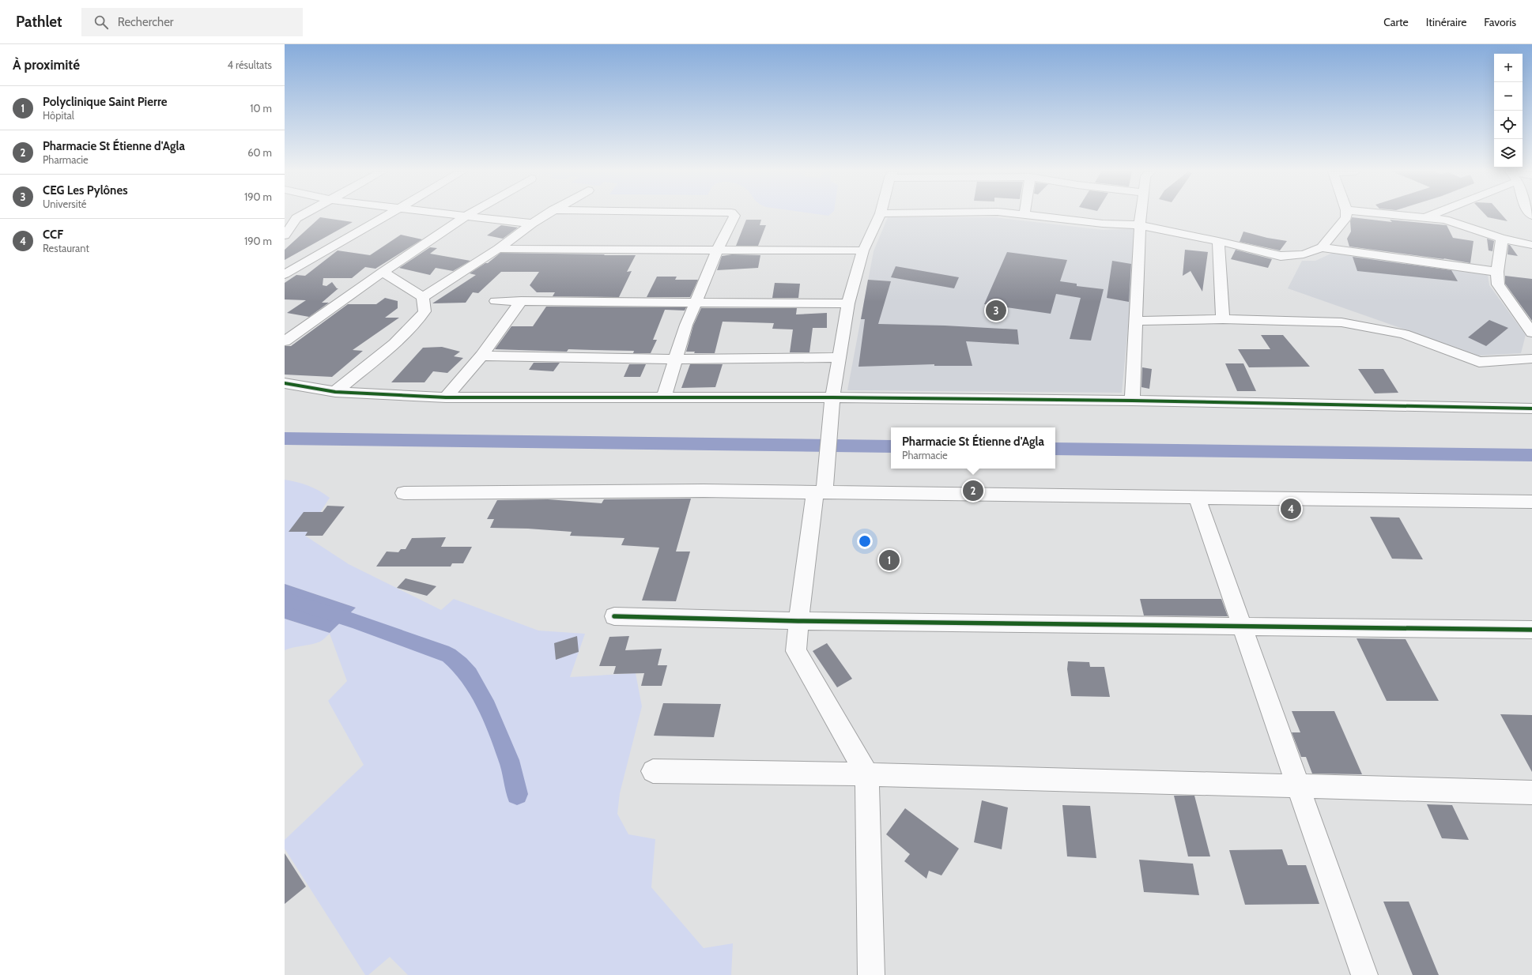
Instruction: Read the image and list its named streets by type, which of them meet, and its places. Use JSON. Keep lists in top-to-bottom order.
{
  "page": {
    "header": "Pathlet",
    "search": "Rechercher",
    "nav": ["Carte", "Itinéraire", "Favoris"],
    "heading": ["À proximité", "4 résultats"],
    "map_buttons": ["+", "−"],
    "list": [
      {
        "mark": "1",
        "name": "Polyclinique Saint Pierre",
        "note": "Hôpital",
        "value": "10 m"
      },
      {
        "mark": "2",
        "name": "Pharmacie St Étienne d'Agla",
        "note": "Pharmacie",
        "value": "60 m"
      },
      {
        "mark": "3",
        "name": "CEG Les Pylônes",
        "note": "Université",
        "value": "190 m"
      },
      {
        "mark": "4",
        "name": "CCF",
        "note": "Restaurant",
        "value": "190 m"
      }
    ],
    "pins": [
      "3",
      "2",
      "4",
      "1"
    ],
    "popup": ["Pharmacie St Étienne d'Agla", "Pharmacie"]
  }
}
